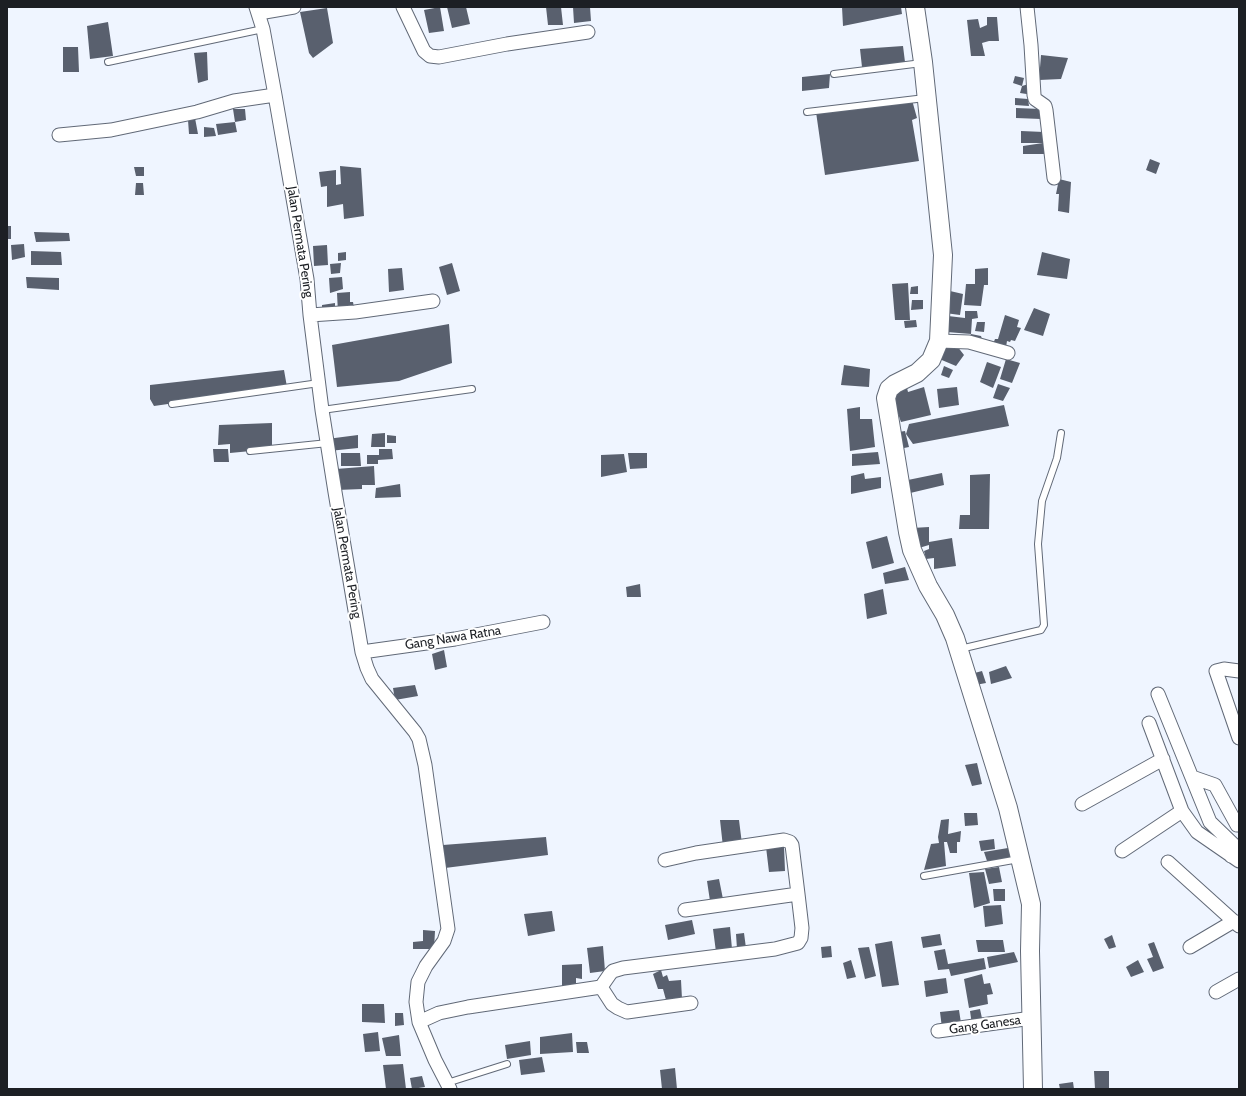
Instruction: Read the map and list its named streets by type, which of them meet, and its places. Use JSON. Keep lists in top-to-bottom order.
{
  "streets": {
    "street": ["Jalan Permata Pering", "Gang Nawa Ratna", "Gang Ganesa"]
  },
  "crossings": [
    ["Jalan Permata Pering", "Gang Nawa Ratna"]
  ]
}
